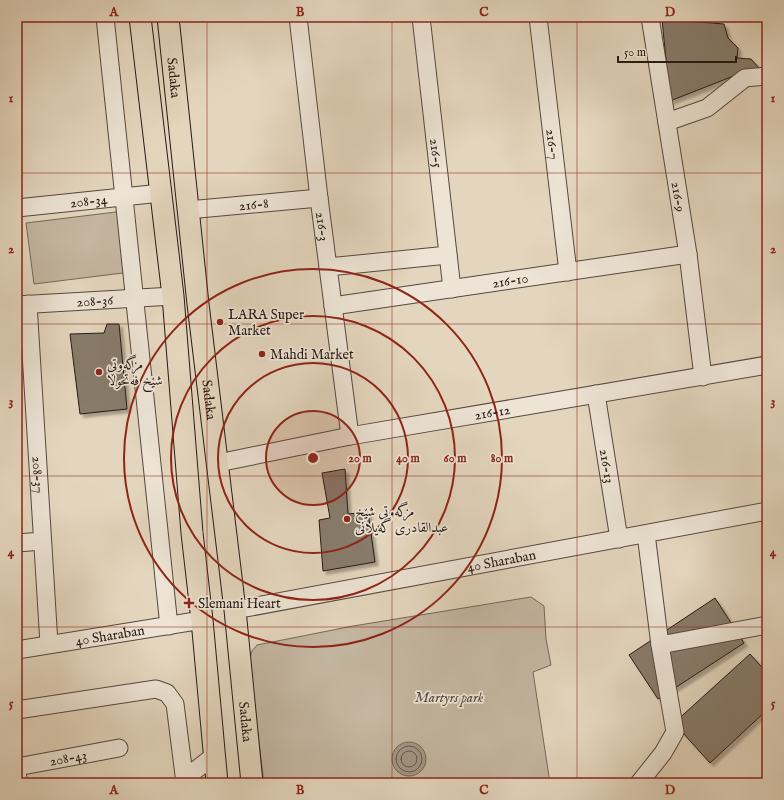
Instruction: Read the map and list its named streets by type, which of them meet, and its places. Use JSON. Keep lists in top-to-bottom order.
{
  "streets": {
    "main road": ["Sadaka"],
    "street": [
      "216-7",
      "216-5",
      "216-9",
      "208-34",
      "216-8",
      "216-3",
      "216-10",
      "208-36",
      "216-12",
      "216-13",
      "208-37",
      "40 Sharaban",
      "208-43"
    ]
  },
  "crossings": [
    ["Sadaka", "208-34"],
    ["Sadaka", "216-8"],
    ["Sadaka", "208-36"],
    ["Sadaka", "216-12"],
    ["Sadaka", "40 Sharaban"],
    ["216-7", "216-10"],
    ["216-5", "216-10"],
    ["216-9", "216-10"],
    ["216-9", "216-12"],
    ["216-8", "216-3"],
    ["216-3", "216-10"],
    ["216-3", "216-12"],
    ["208-36", "208-37"],
    ["216-12", "216-13"],
    ["216-13", "40 Sharaban"],
    ["208-37", "40 Sharaban"]
  ],
  "parks": ["Martyrs park"],
  "places": {
    "other": [
      "LARA Super Market",
      "Mahdi Market",
      "مزگەوتی شێخ فەتحوڵا",
      "مزگەوتی شێخ عبدالقادری گەیلانی"
    ],
    "health": ["Slemani Heart"]
  },
  "scale_bar": "50 m",
  "grid": {
    "columns": [
      "A",
      "B",
      "C",
      "D"
    ],
    "rows": [
      "1",
      "2",
      "3",
      "4",
      "5"
    ]
  },
  "rings": [
    "20 m",
    "40 m",
    "60 m",
    "80 m"
  ]
}
